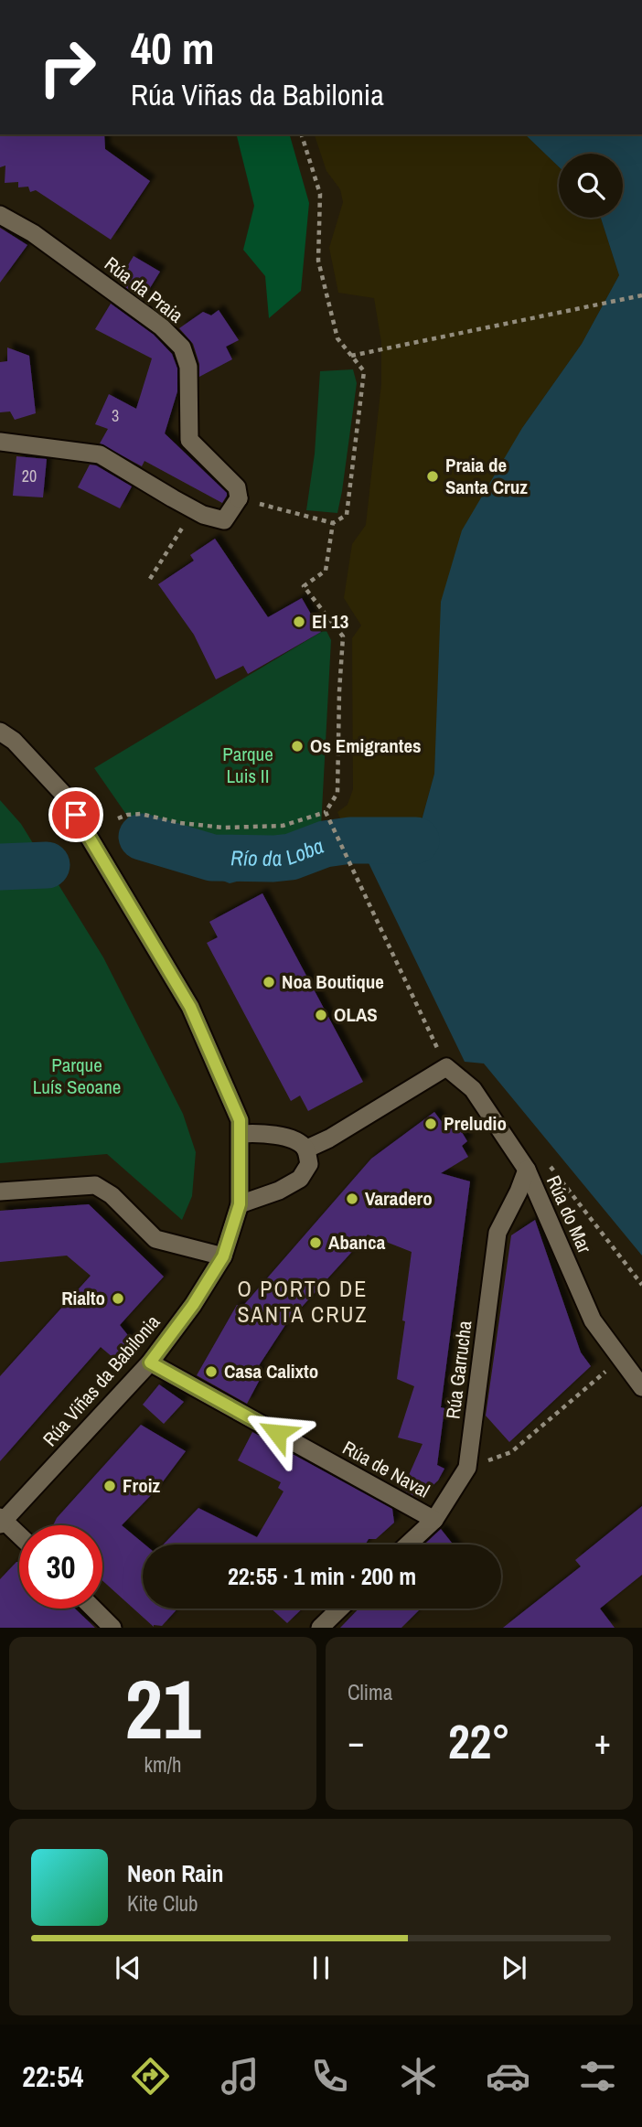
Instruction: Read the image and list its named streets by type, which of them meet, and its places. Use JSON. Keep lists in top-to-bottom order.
{
  "streets": {
    "street": [
      "Rúa da Praia",
      "Rúa do Mar",
      "Rúa Garrucha",
      "Rúa Viñas da Babilonia",
      "Rúa de Naval"
    ]
  },
  "crossings": [
    ["Rúa do Mar", "Rúa Garrucha"],
    ["Rúa Garrucha", "Rúa de Naval"],
    ["Rúa Viñas da Babilonia", "Rúa de Naval"]
  ],
  "districts": ["O PORTO DE SANTA CRUZ"],
  "water": ["Río da Loba"],
  "parks": ["Parque Luis II", "Parque Luís Seoane"],
  "places": [
    "Praia de Santa Cruz",
    "El 13",
    "Os Emigrantes",
    "Noa Boutique",
    "OLAS",
    "Preludio",
    "Varadero",
    "Abanca",
    "Rialto",
    "Casa Calixto",
    "Froiz"
  ],
  "house_numbers": ["3", "20"],
  "page": {
    "turn": ["40 m", "Rúa Viñas da Babilonia"],
    "limit": "30",
    "trip": "22:55 · 1 min · 200 m",
    "tile": [
      ["21", "km/h"],
      "Clima"
    ],
    "heat": ["−", "22°", "+"],
    "song": ["Neon Rain", "Kite Club"],
    "tabs": "22:54"
  }
}
